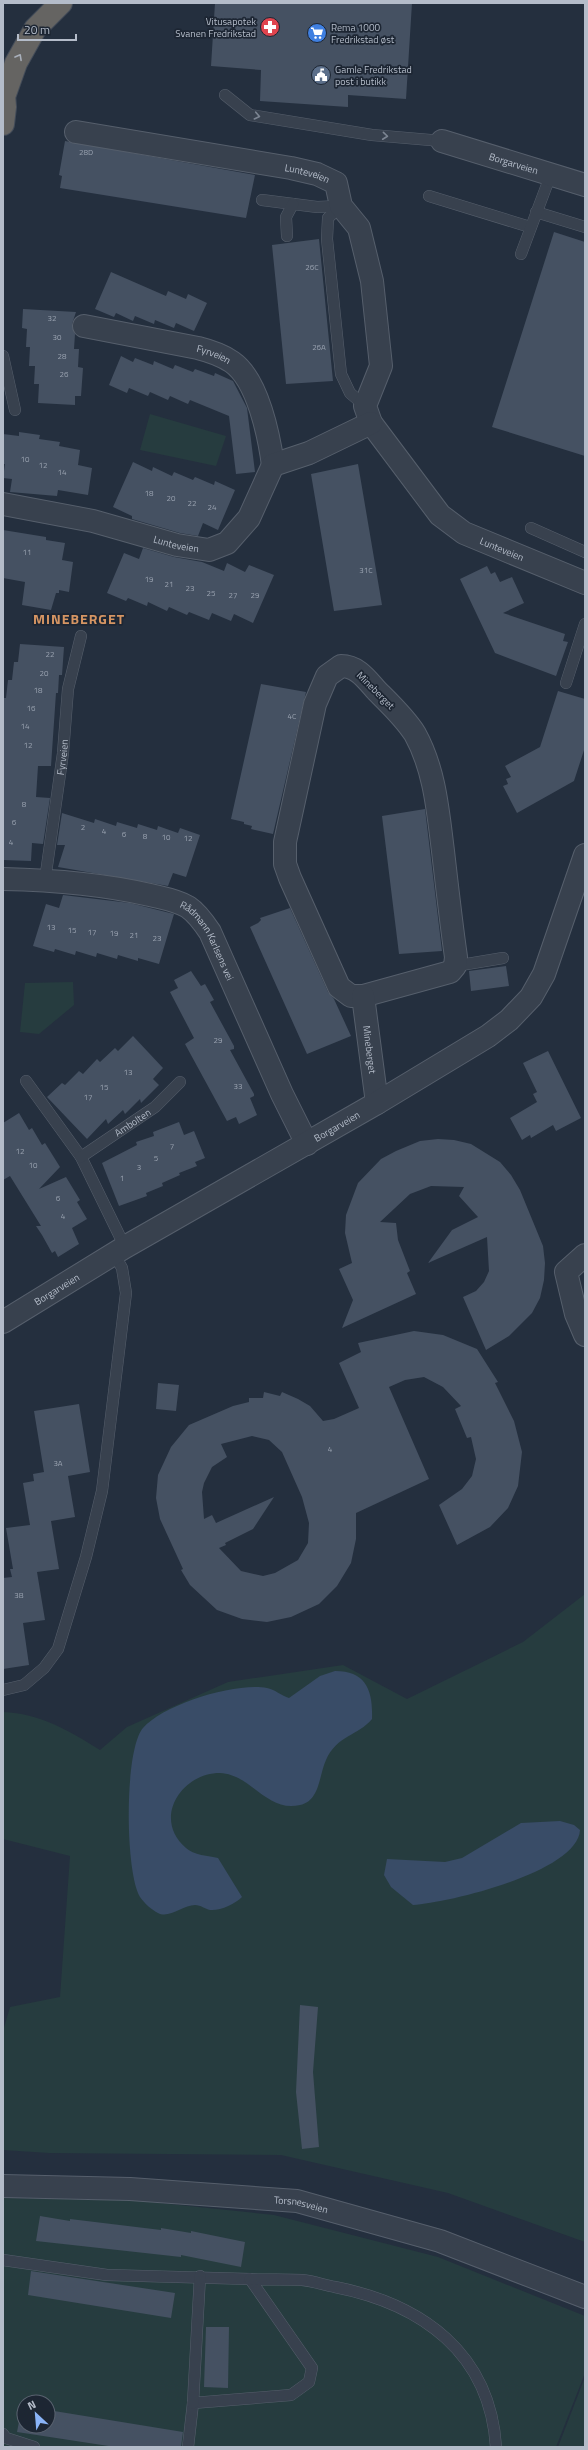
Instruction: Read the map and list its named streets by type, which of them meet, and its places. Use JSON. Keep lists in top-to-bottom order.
{
  "streets": {
    "street": [
      "Borgarveien",
      "Lunteveien",
      "Fyrveien",
      "Mineberget",
      "Rådmann Karlsens vei",
      "Torsnesveien"
    ],
    "lane": ["Ambolten"]
  },
  "crossings": [
    ["Borgarveien", "Mineberget"],
    ["Borgarveien", "Rådmann Karlsens vei"],
    ["Lunteveien", "Fyrveien"],
    ["Fyrveien", "Rådmann Karlsens vei"]
  ],
  "districts": ["MINEBERGET"],
  "places": {
    "pharmacy": ["Vitusapotek Svanen Fredrikstad"],
    "supermarket": ["Rema 1000 Fredrikstad øst"],
    "public building": ["Gamle Fredrikstad post i butikk"]
  },
  "house_numbers": [
    "28D",
    "26C",
    "32",
    "30",
    "26A",
    "28",
    "26",
    "10",
    "12",
    "14",
    "18",
    "20",
    "22",
    "24",
    "11",
    "31C",
    "19",
    "21",
    "23",
    "25",
    "27",
    "29",
    "22",
    "20",
    "18",
    "16",
    "4C",
    "14",
    "12",
    "8",
    "6",
    "2",
    "4",
    "6",
    "8",
    "10",
    "12",
    "4",
    "13",
    "15",
    "17",
    "19",
    "21",
    "23",
    "29",
    "13",
    "33",
    "15",
    "17",
    "7",
    "12",
    "5",
    "10",
    "3",
    "1",
    "6",
    "4",
    "4",
    "3A",
    "3B"
  ],
  "scale_bar": "20 m",
  "north": "top left"
}
